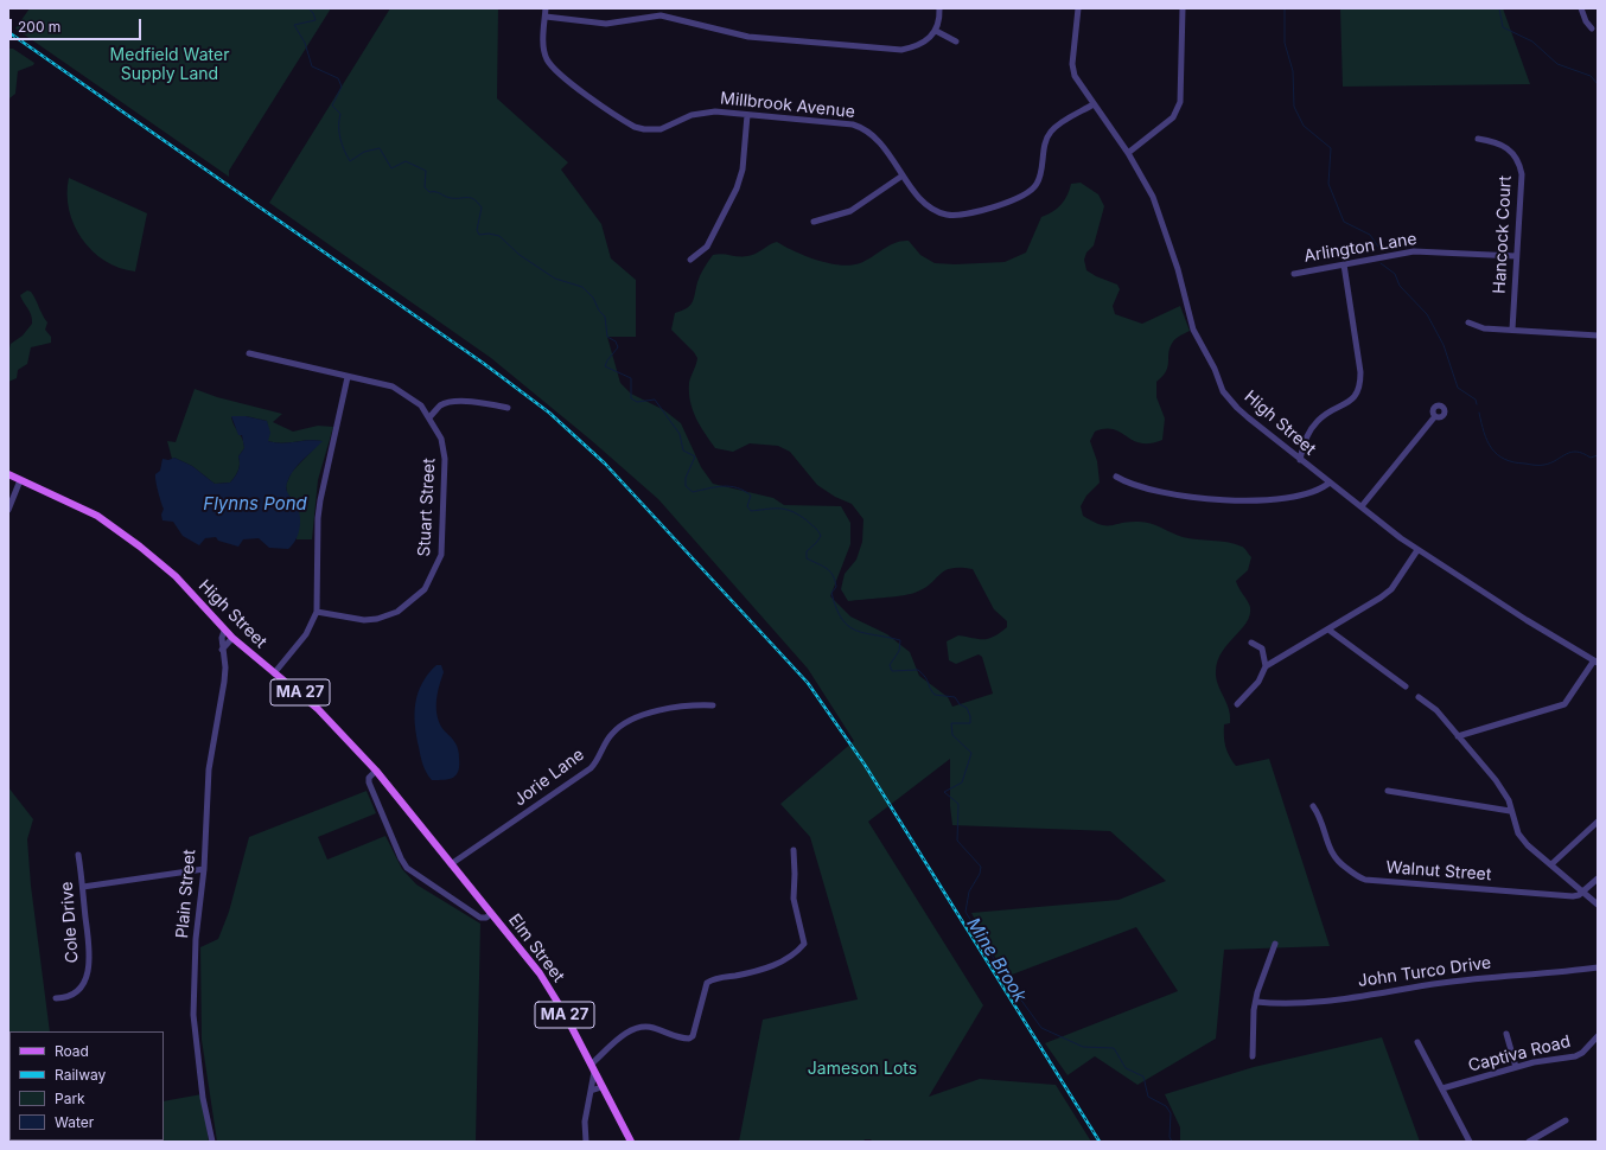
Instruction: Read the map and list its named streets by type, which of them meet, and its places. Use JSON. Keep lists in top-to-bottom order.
{
  "streets": {
    "main road": ["High Street", "MA 27", "Elm Street"],
    "street": [
      "Millbrook Avenue",
      "Hancock Court",
      "Arlington Lane",
      "Stuart Street",
      "Jorie Lane",
      "Walnut Street",
      "Plain Street",
      "Cole Drive",
      "John Turco Drive",
      "Captiva Road"
    ]
  },
  "crossings": [
    ["Millbrook Avenue", "High Street"],
    ["Hancock Court", "Arlington Lane"],
    ["High Street", "Jorie Lane"],
    ["High Street", "Plain Street"],
    ["High Street", "Elm Street"]
  ],
  "water": ["Flynns Pond", "Mine Brook"],
  "parks": ["Medfield Water Supply Land", "Jameson Lots"],
  "legend": [
    "Road",
    "Railway",
    "Park",
    "Water"
  ],
  "scale_bar": "200 m"
}
